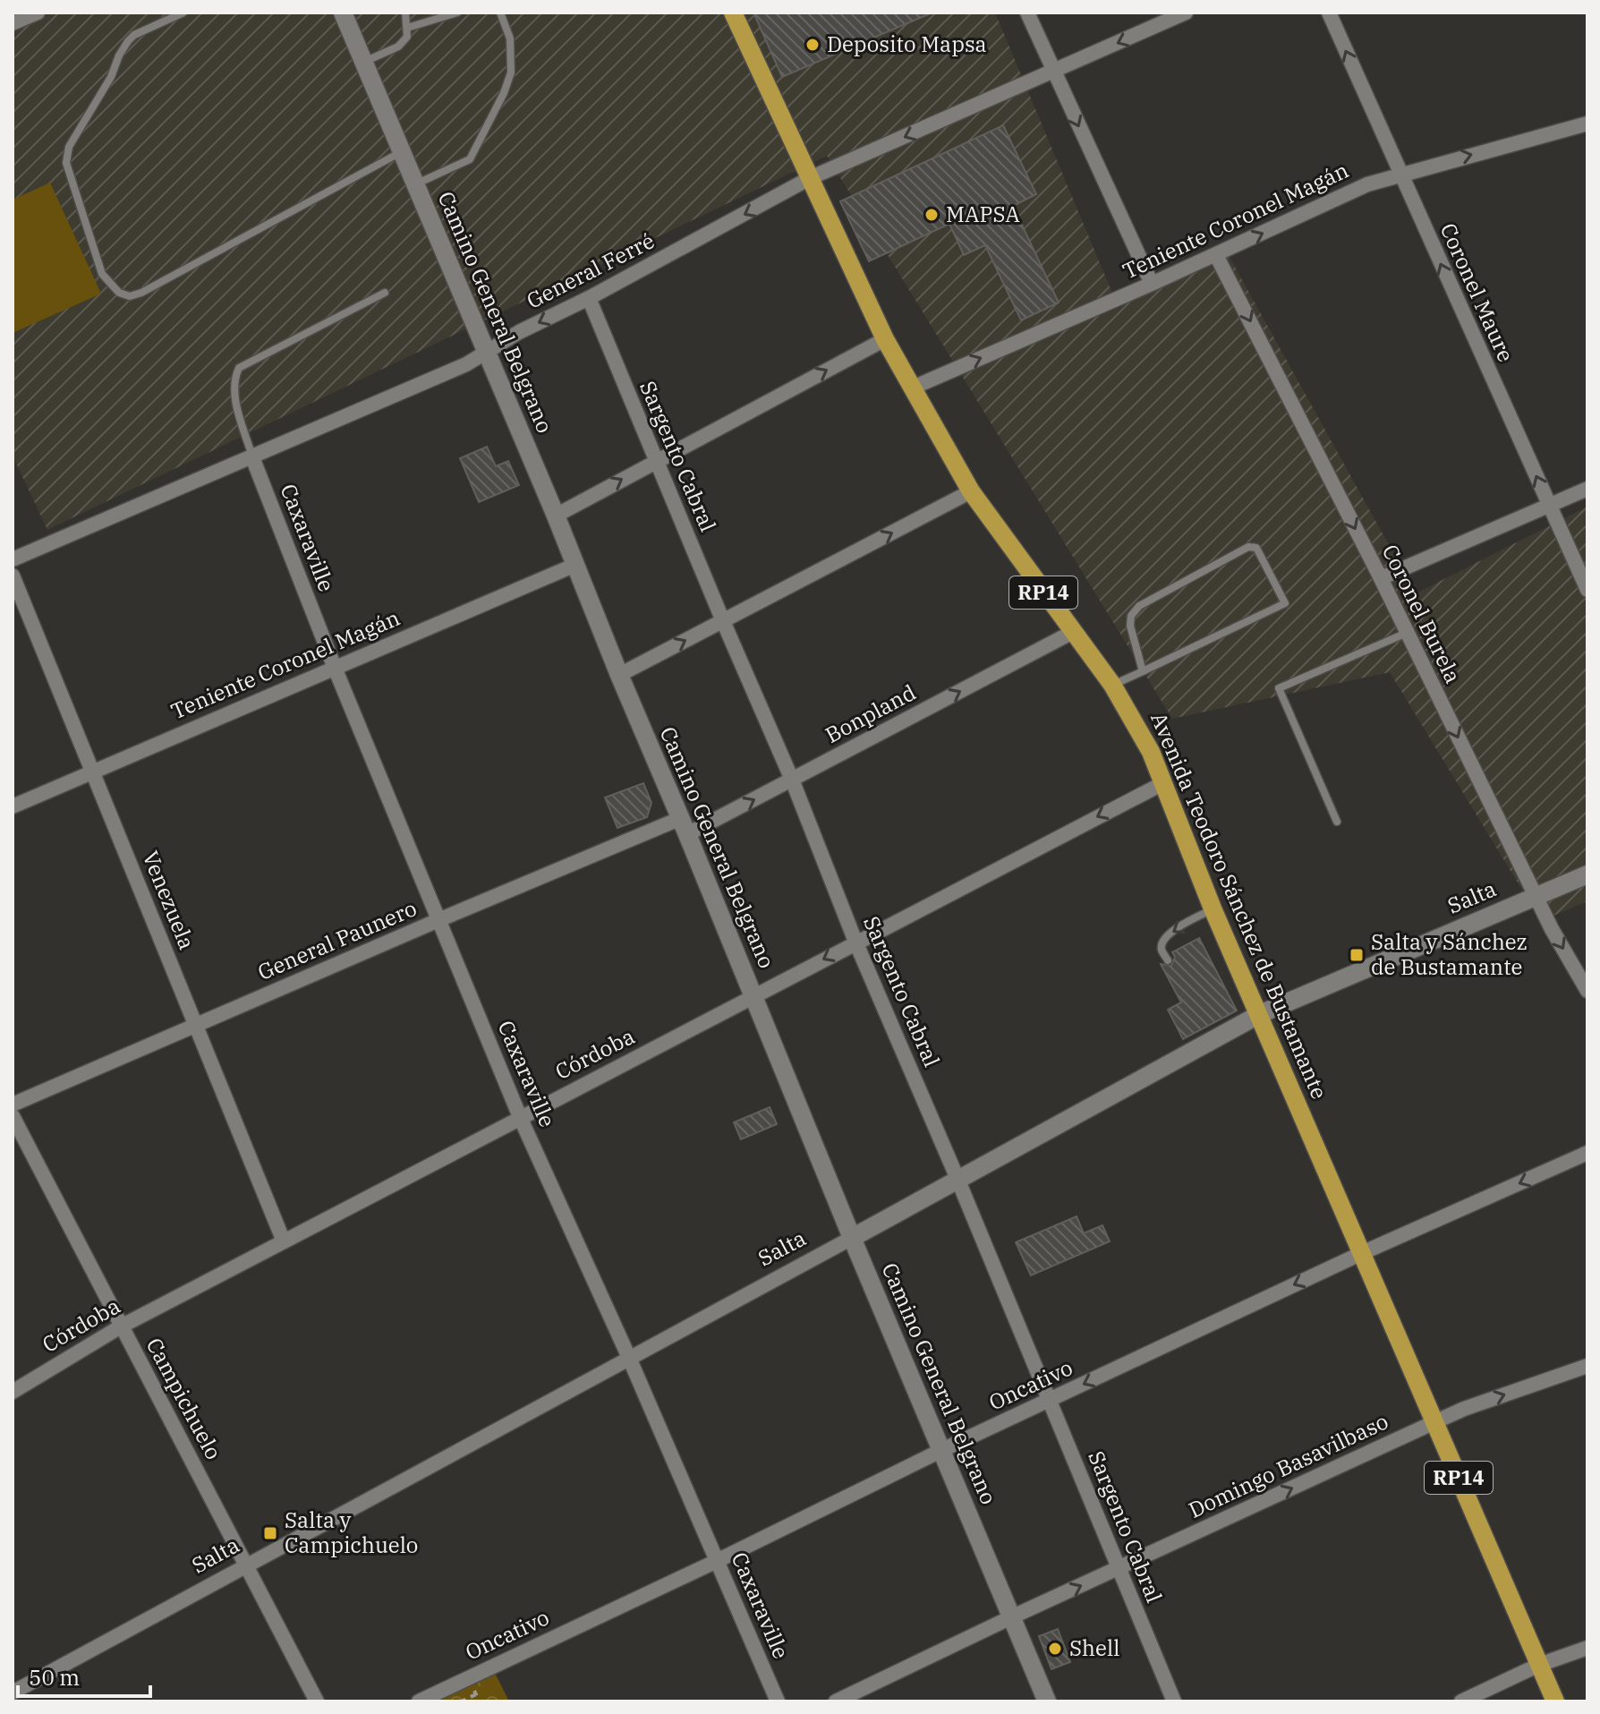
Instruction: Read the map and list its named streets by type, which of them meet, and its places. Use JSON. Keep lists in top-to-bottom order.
{
  "streets": {
    "main road": ["RP14", "Avenida Teodoro Sánchez de Bustamante"],
    "street": [
      "Teniente Coronel Magán",
      "General Ferré",
      "Coronel Maure",
      "Camino General Belgrano",
      "Sargento Cabral",
      "Caxaraville",
      "Coronel Burela",
      "Bonpland",
      "Salta",
      "Venezuela",
      "General Paunero",
      "Córdoba",
      "Oncativo",
      "Campichuelo",
      "Domingo Basavilbaso"
    ]
  },
  "crossings": [
    ["Teniente Coronel Magán", "Coronel Maure"],
    ["Teniente Coronel Magán", "Camino General Belgrano"],
    ["Teniente Coronel Magán", "Caxaraville"],
    ["Teniente Coronel Magán", "Coronel Burela"],
    ["Teniente Coronel Magán", "Venezuela"],
    ["Teniente Coronel Magán", "Avenida Teodoro Sánchez de Bustamante"],
    ["General Ferré", "Camino General Belgrano"],
    ["General Ferré", "Sargento Cabral"],
    ["General Ferré", "Caxaraville"],
    ["General Ferré", "Avenida Teodoro Sánchez de Bustamante"],
    ["Camino General Belgrano", "Bonpland"],
    ["Camino General Belgrano", "Salta"],
    ["Camino General Belgrano", "General Paunero"],
    ["Camino General Belgrano", "Córdoba"],
    ["Camino General Belgrano", "Oncativo"],
    ["Camino General Belgrano", "Domingo Basavilbaso"],
    ["Sargento Cabral", "Bonpland"],
    ["Sargento Cabral", "Salta"],
    ["Sargento Cabral", "Córdoba"],
    ["Sargento Cabral", "Oncativo"],
    ["Sargento Cabral", "Domingo Basavilbaso"],
    ["Caxaraville", "Salta"],
    ["Caxaraville", "General Paunero"],
    ["Caxaraville", "Córdoba"],
    ["Caxaraville", "Oncativo"],
    ["Coronel Burela", "Salta"],
    ["Bonpland", "Avenida Teodoro Sánchez de Bustamante"],
    ["Bonpland", "General Paunero"],
    ["Salta", "Avenida Teodoro Sánchez de Bustamante"],
    ["Salta", "Campichuelo"],
    ["Venezuela", "General Paunero"],
    ["Venezuela", "Córdoba"],
    ["Avenida Teodoro Sánchez de Bustamante", "Córdoba"],
    ["Avenida Teodoro Sánchez de Bustamante", "Oncativo"],
    ["Avenida Teodoro Sánchez de Bustamante", "Domingo Basavilbaso"],
    ["Córdoba", "Campichuelo"]
  ],
  "one_way": [
    "Teniente Coronel Magán",
    "General Ferré",
    "Coronel Maure",
    "Coronel Burela",
    "Bonpland",
    "Córdoba",
    "Oncativo",
    "Domingo Basavilbaso"
  ],
  "places": {
    "other": ["Deposito Mapsa", "MAPSA", "Shell"],
    "transit": ["Salta y Sánchez de Bustamante", "Salta y Campichuelo"]
  },
  "scale_bar": "50 m"
}
